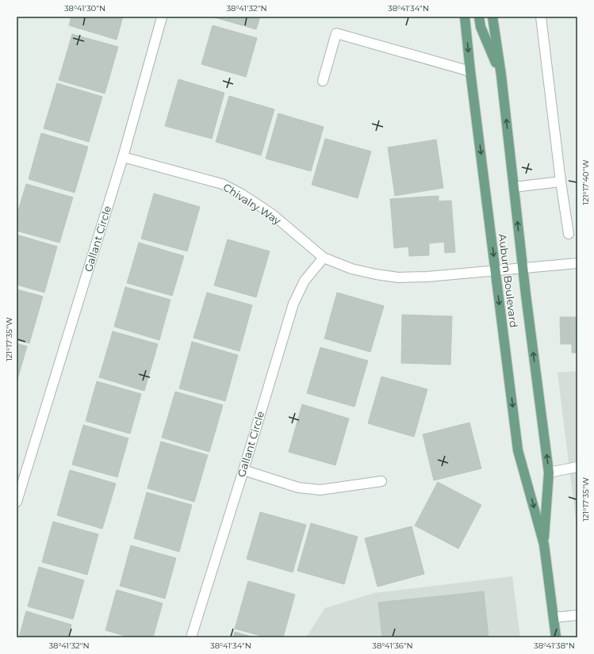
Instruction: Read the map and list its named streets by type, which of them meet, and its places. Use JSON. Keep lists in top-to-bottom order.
{
  "streets": {
    "main road": ["Auburn Boulevard"],
    "street": ["Chivalry Way", "Gallant Circle"]
  },
  "crossings": [
    ["Chivalry Way", "Gallant Circle"],
    ["Chivalry Way", "Auburn Boulevard"]
  ],
  "coordinates": [
    "38°41'30\"N",
    "38°41'32\"N",
    "38°41'34\"N",
    "121°17'40\"W",
    "121°17'35\"W",
    "38°41'36\"N",
    "38°41'38\"N"
  ]
}
